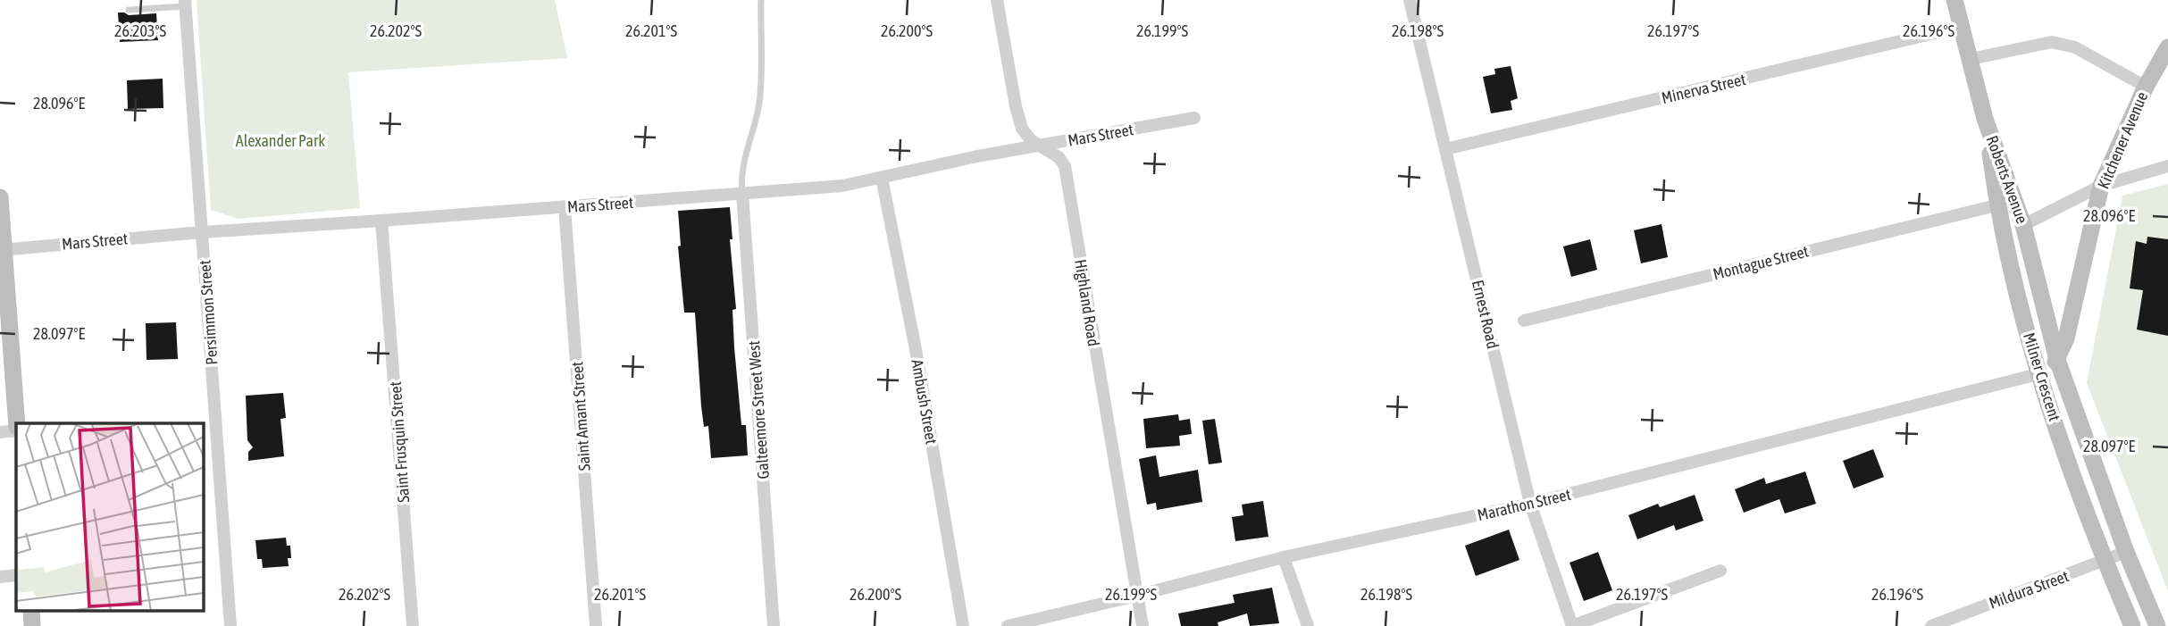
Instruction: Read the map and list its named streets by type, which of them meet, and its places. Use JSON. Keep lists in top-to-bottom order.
{
  "streets": {
    "main road": ["Kitchener Avenue", "Roberts Avenue", "Milner Crescent"],
    "street": [
      "Minerva Street",
      "Mars Street",
      "Montague Street",
      "Highland Road",
      "Persimmon Street",
      "Ernest Road",
      "Ambush Street",
      "Galteemore Street West",
      "Saint Amant Street",
      "Saint Frusquin Street",
      "Marathon Street",
      "Mildura Street"
    ]
  },
  "crossings": [
    ["Minerva Street", "Roberts Avenue"],
    ["Minerva Street", "Ernest Road"],
    ["Mars Street", "Highland Road"],
    ["Mars Street", "Persimmon Street"],
    ["Mars Street", "Ambush Street"],
    ["Mars Street", "Galteemore Street West"],
    ["Mars Street", "Saint Amant Street"],
    ["Mars Street", "Saint Frusquin Street"],
    ["Kitchener Avenue", "Roberts Avenue"],
    ["Kitchener Avenue", "Milner Crescent"],
    ["Roberts Avenue", "Milner Crescent"],
    ["Montague Street", "Milner Crescent"],
    ["Highland Road", "Marathon Street"],
    ["Ernest Road", "Marathon Street"],
    ["Milner Crescent", "Marathon Street"],
    ["Milner Crescent", "Mildura Street"]
  ],
  "parks": ["Alexander Park"],
  "coordinates": [
    "26.200°S",
    "26.203°S",
    "26.202°S",
    "26.201°S",
    "26.199°S",
    "26.198°S",
    "26.197°S",
    "26.196°S",
    "28.096°E",
    "28.097°E"
  ]
}
